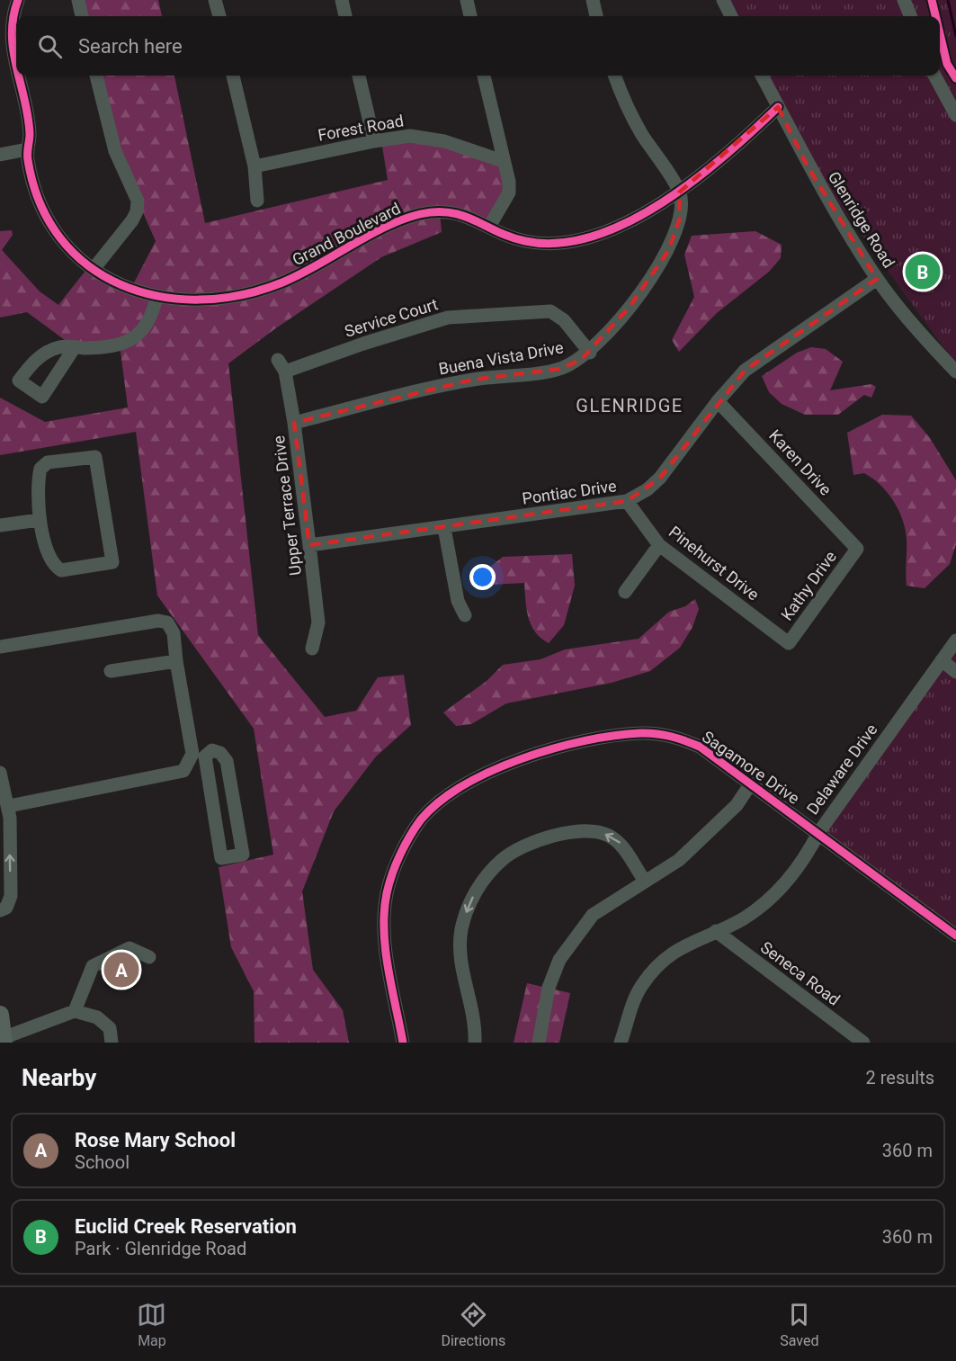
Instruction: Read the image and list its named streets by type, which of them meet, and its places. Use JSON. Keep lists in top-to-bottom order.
{
  "streets": {
    "street": [
      "Forest Road",
      "Glenridge Road",
      "Grand Boulevard",
      "Service Court",
      "Buena Vista Drive",
      "Karen Drive",
      "Pontiac Drive",
      "Upper Terrace Drive",
      "Pinehurst Drive",
      "Kathy Drive",
      "Sagamore Drive",
      "Delaware Drive",
      "Seneca Road"
    ]
  },
  "crossings": [
    ["Glenridge Road", "Grand Boulevard"],
    ["Glenridge Road", "Pontiac Drive"],
    ["Grand Boulevard", "Buena Vista Drive"],
    ["Service Court", "Buena Vista Drive"],
    ["Service Court", "Upper Terrace Drive"],
    ["Buena Vista Drive", "Upper Terrace Drive"],
    ["Karen Drive", "Pontiac Drive"],
    ["Karen Drive", "Kathy Drive"],
    ["Pontiac Drive", "Upper Terrace Drive"],
    ["Pontiac Drive", "Pinehurst Drive"],
    ["Pinehurst Drive", "Kathy Drive"],
    ["Sagamore Drive", "Delaware Drive"],
    ["Delaware Drive", "Seneca Road"]
  ],
  "districts": ["GLENRIDGE"],
  "page": {
    "search": "Search here",
    "pins": ["B", "A"],
    "heading": ["Nearby", "2 results"],
    "list": [
      {
        "mark": "A",
        "name": "Rose Mary School",
        "note": "School",
        "value": "360 m"
      },
      {
        "mark": "B",
        "name": "Euclid Creek Reservation",
        "note": "Park · Glenridge Road",
        "value": "360 m"
      }
    ],
    "nav": ["Map", "Directions", "Saved"]
  }
}
